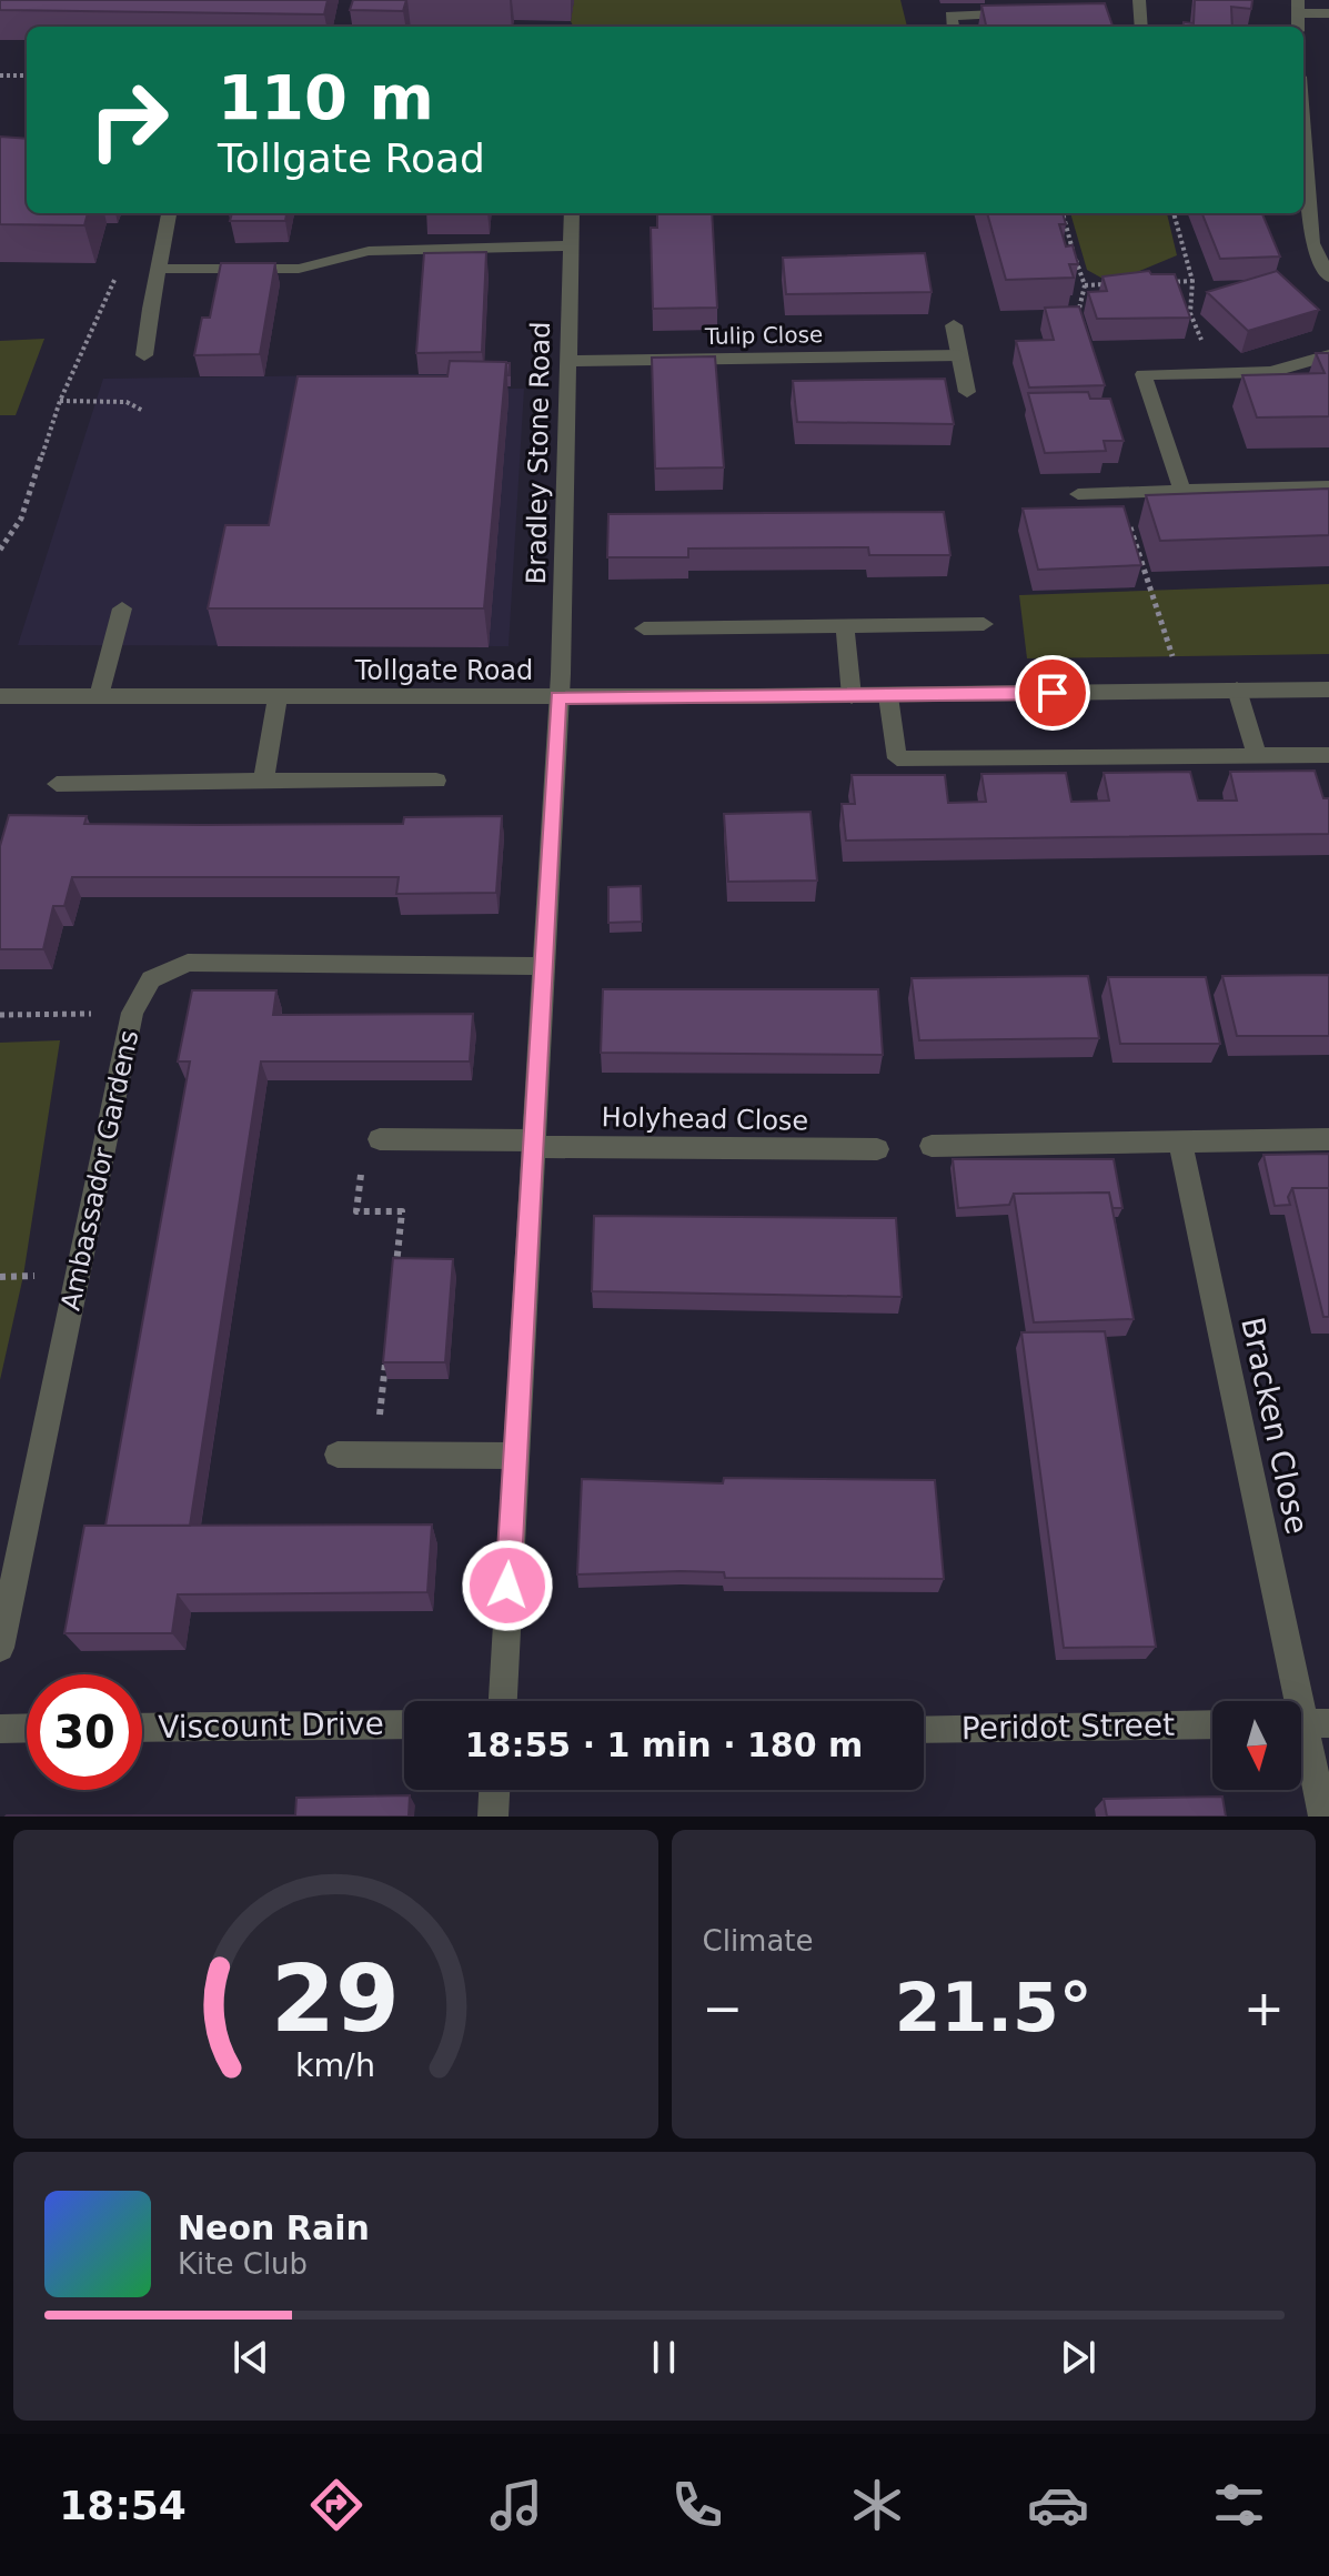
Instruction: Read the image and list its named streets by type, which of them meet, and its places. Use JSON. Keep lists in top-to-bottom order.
{
  "streets": {
    "street": [
      "Tulip Close",
      "Bradley Stone Road",
      "Tollgate Road",
      "Holyhead Close",
      "Ambassador Gardens",
      "Bracken Close",
      "Viscount Drive",
      "Peridot Street"
    ]
  },
  "crossings": [
    ["Tulip Close", "Bradley Stone Road"],
    ["Bradley Stone Road", "Tollgate Road"],
    ["Bradley Stone Road", "Holyhead Close"],
    ["Bradley Stone Road", "Ambassador Gardens"]
  ],
  "north": "bottom",
  "page": {
    "turn": ["110 m", "Tollgate Road"],
    "limit": "30",
    "trip": "18:55 · 1 min · 180 m",
    "tile": "Climate",
    "heat": ["−", "21.5°", "+"],
    "song": ["Neon Rain", "Kite Club"],
    "tabs": "18:54",
    "gauge": ["29", "km/h"]
  }
}
